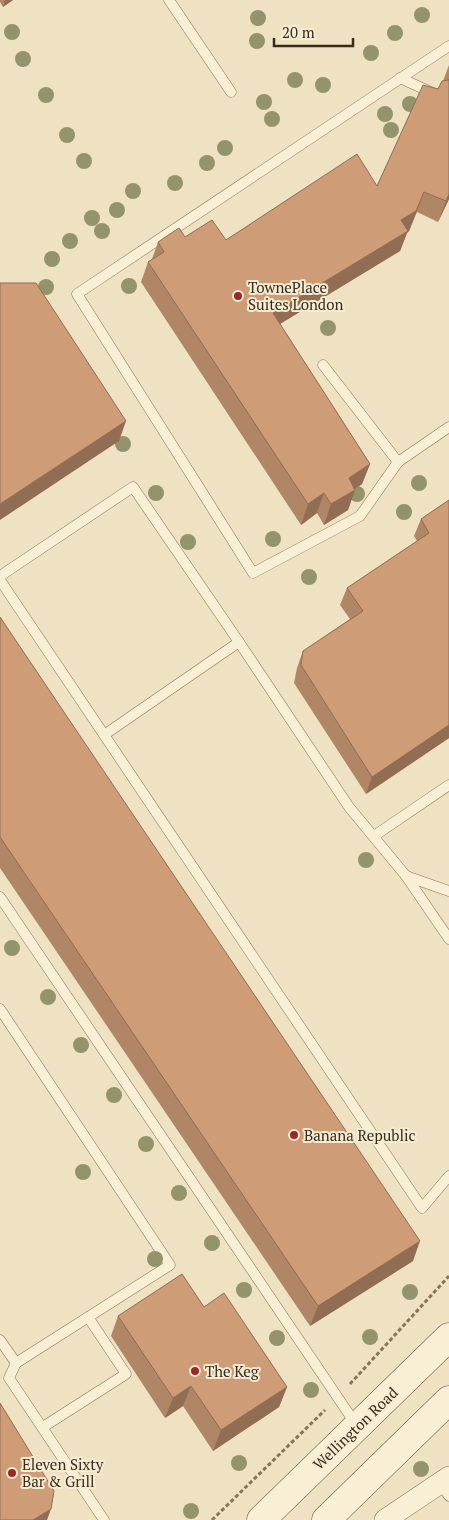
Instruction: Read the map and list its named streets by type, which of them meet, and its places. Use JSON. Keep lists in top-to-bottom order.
{
  "streets": {
    "main road": ["Wellington Road"]
  },
  "places": [
    "TownePlace Suites London",
    "Banana Republic",
    "The Keg",
    "Eleven Sixty Bar & Grill"
  ],
  "scale_bar": "20 m"
}
